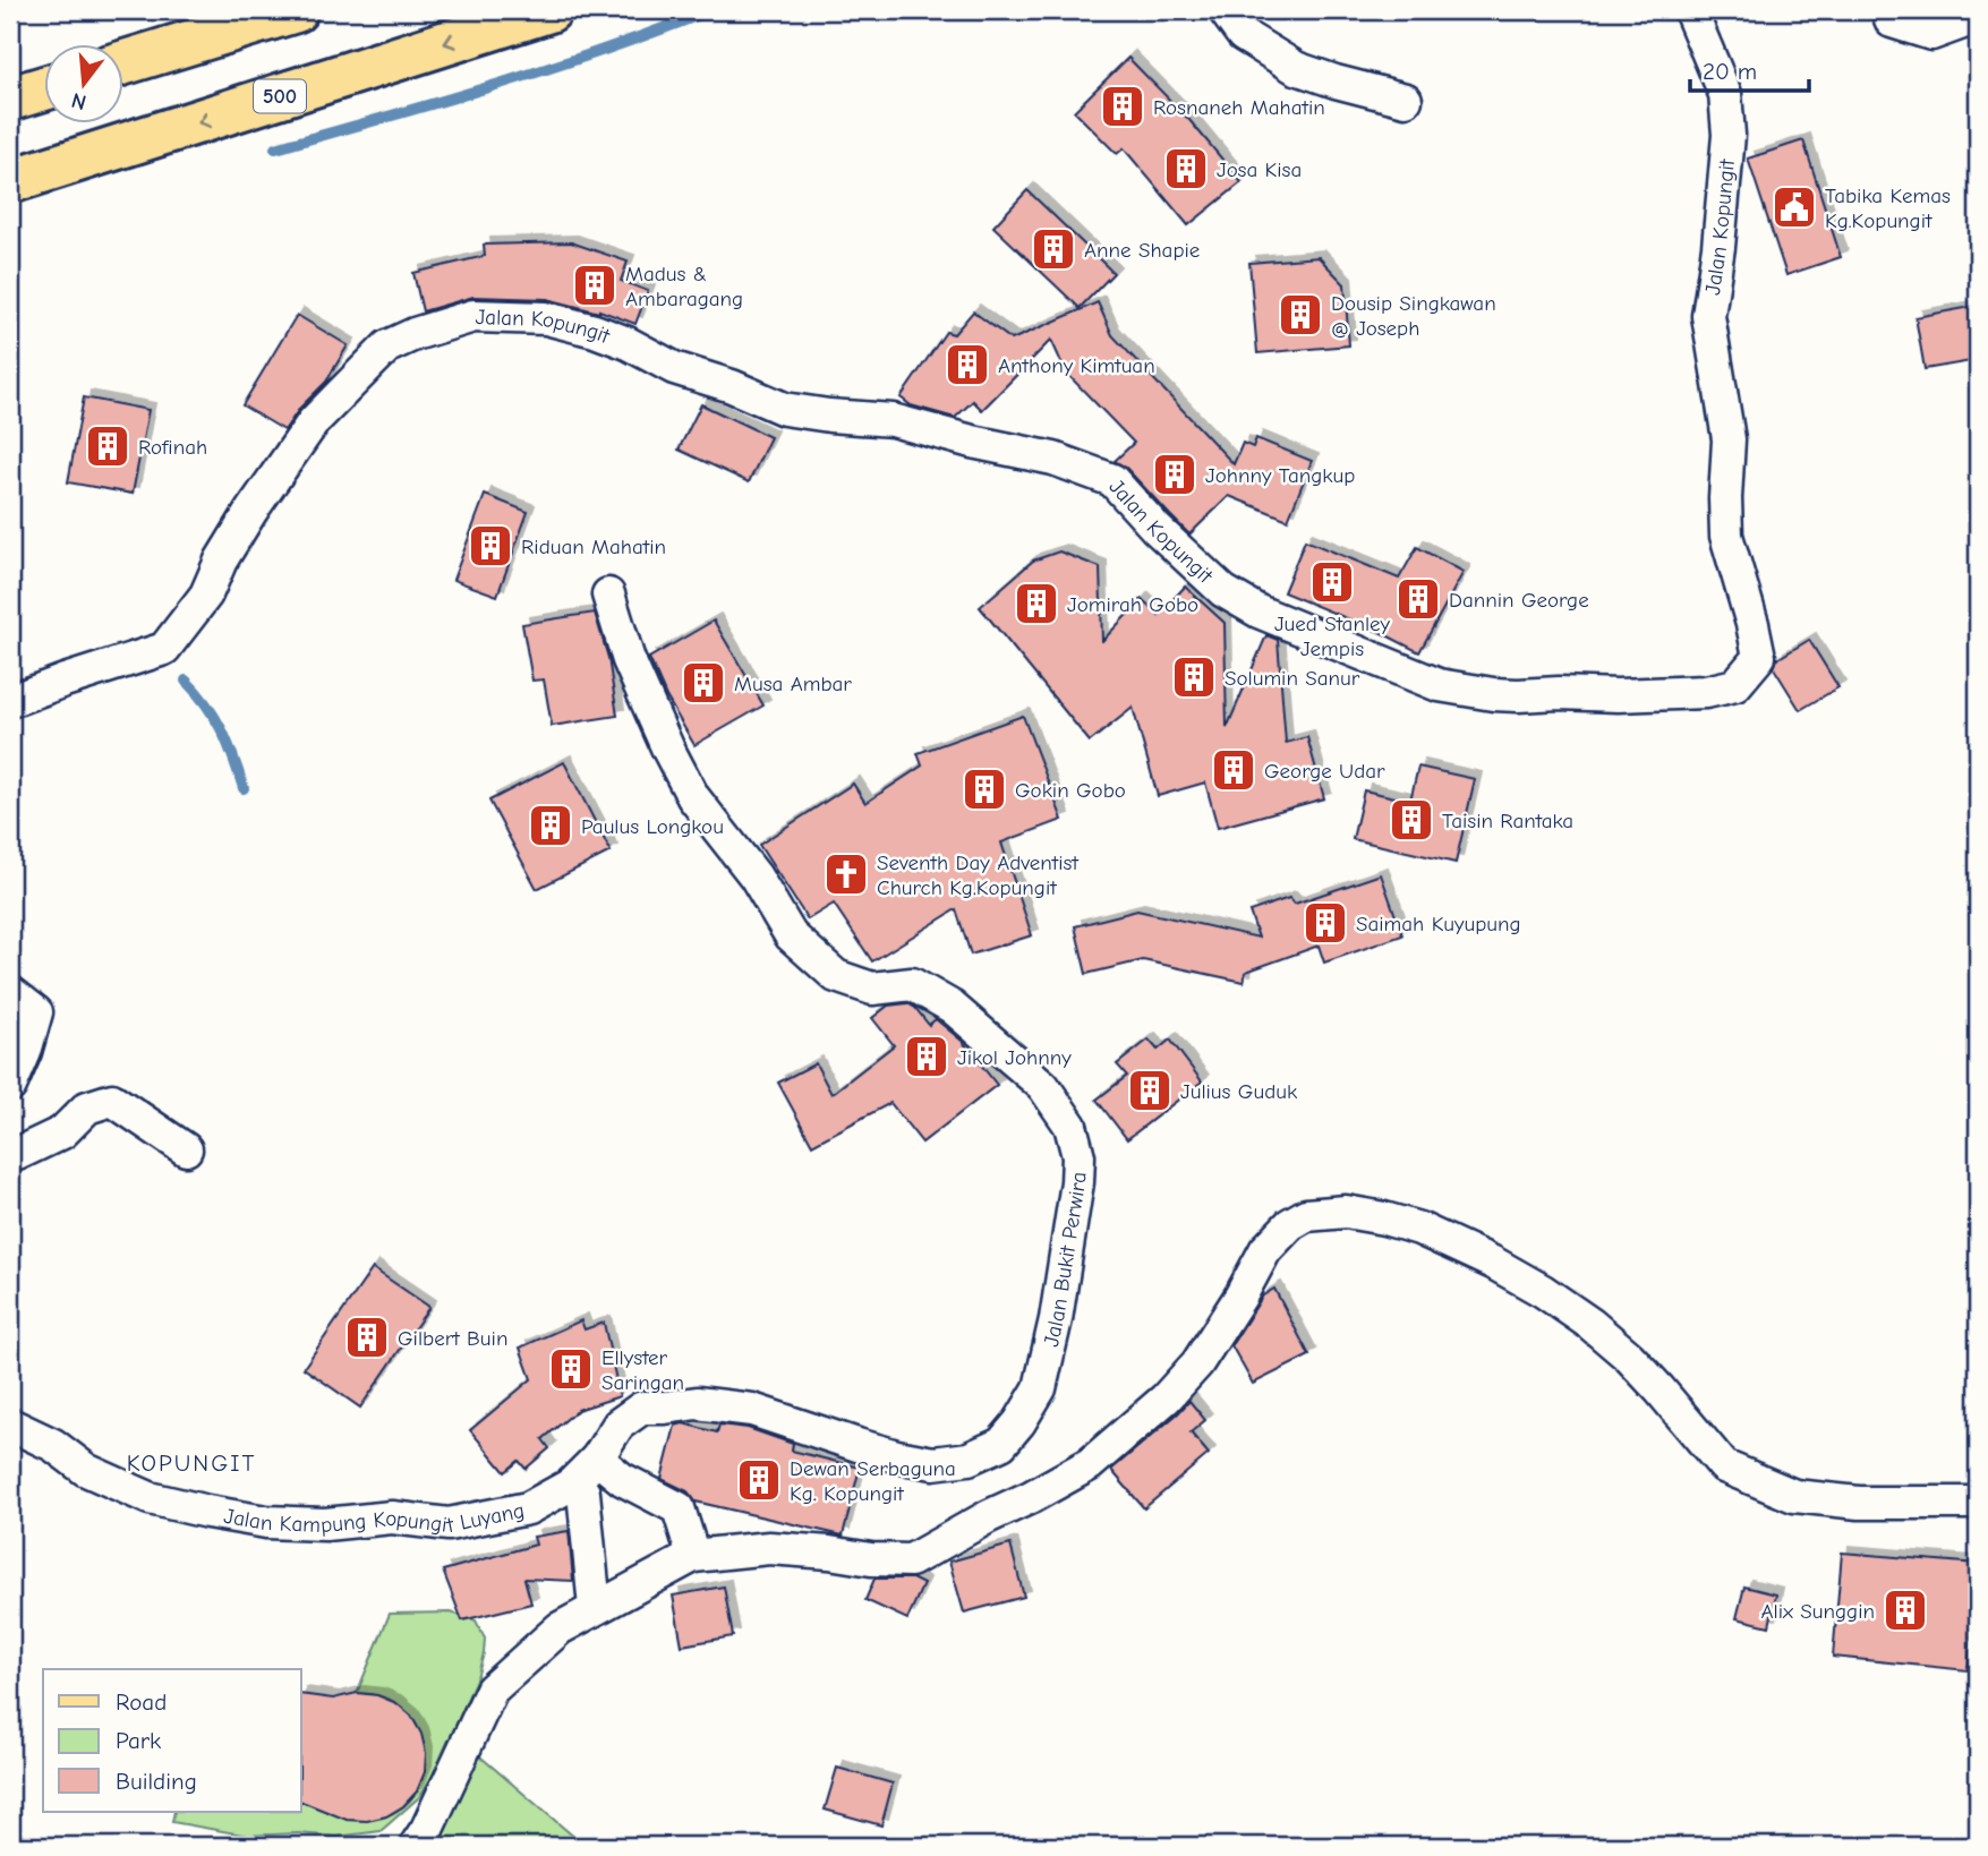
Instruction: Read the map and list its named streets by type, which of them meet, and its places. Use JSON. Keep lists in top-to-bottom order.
{
  "streets": {
    "main road": ["500"],
    "street": ["Jalan Kopungit", "Jalan Bukit Perwira", "Jalan Kampung Kopungit Luyang"]
  },
  "crossings": [
    ["Jalan Bukit Perwira", "Jalan Kampung Kopungit Luyang"]
  ],
  "districts": ["KOPUNGIT"],
  "places": {
    "building": [
      "Rosnaneh Mahatin",
      "Josa Kisa",
      "Anne Shapie",
      "Madus & Ambaragang",
      "Dousip Singkawan @ Joseph",
      "Anthony Kimtuan",
      "Rofinah",
      "Johnny Tangkup",
      "Riduan Mahatin",
      "Jued Stanley Jempis",
      "Dannin George",
      "Jomirah Gobo",
      "Solumin Sanur",
      "Musa Ambar",
      "George Udar",
      "Gokin Gobo",
      "Taisin Rantaka",
      "Paulus Longkou",
      "Saimah Kuyupung",
      "Jikol Johnny",
      "Julius Guduk",
      "Gilbert Buin",
      "Ellyster Saringan",
      "Dewan Serbaguna Kg. Kopungit",
      "Alix Sunggin"
    ],
    "public building": ["Tabika Kemas Kg.Kopungit"],
    "church": ["Seventh Day Adventist Church Kg.Kopungit"]
  },
  "legend": ["Road", "Park", "Building"],
  "scale_bar": "20 m",
  "north": "bottom"
}
